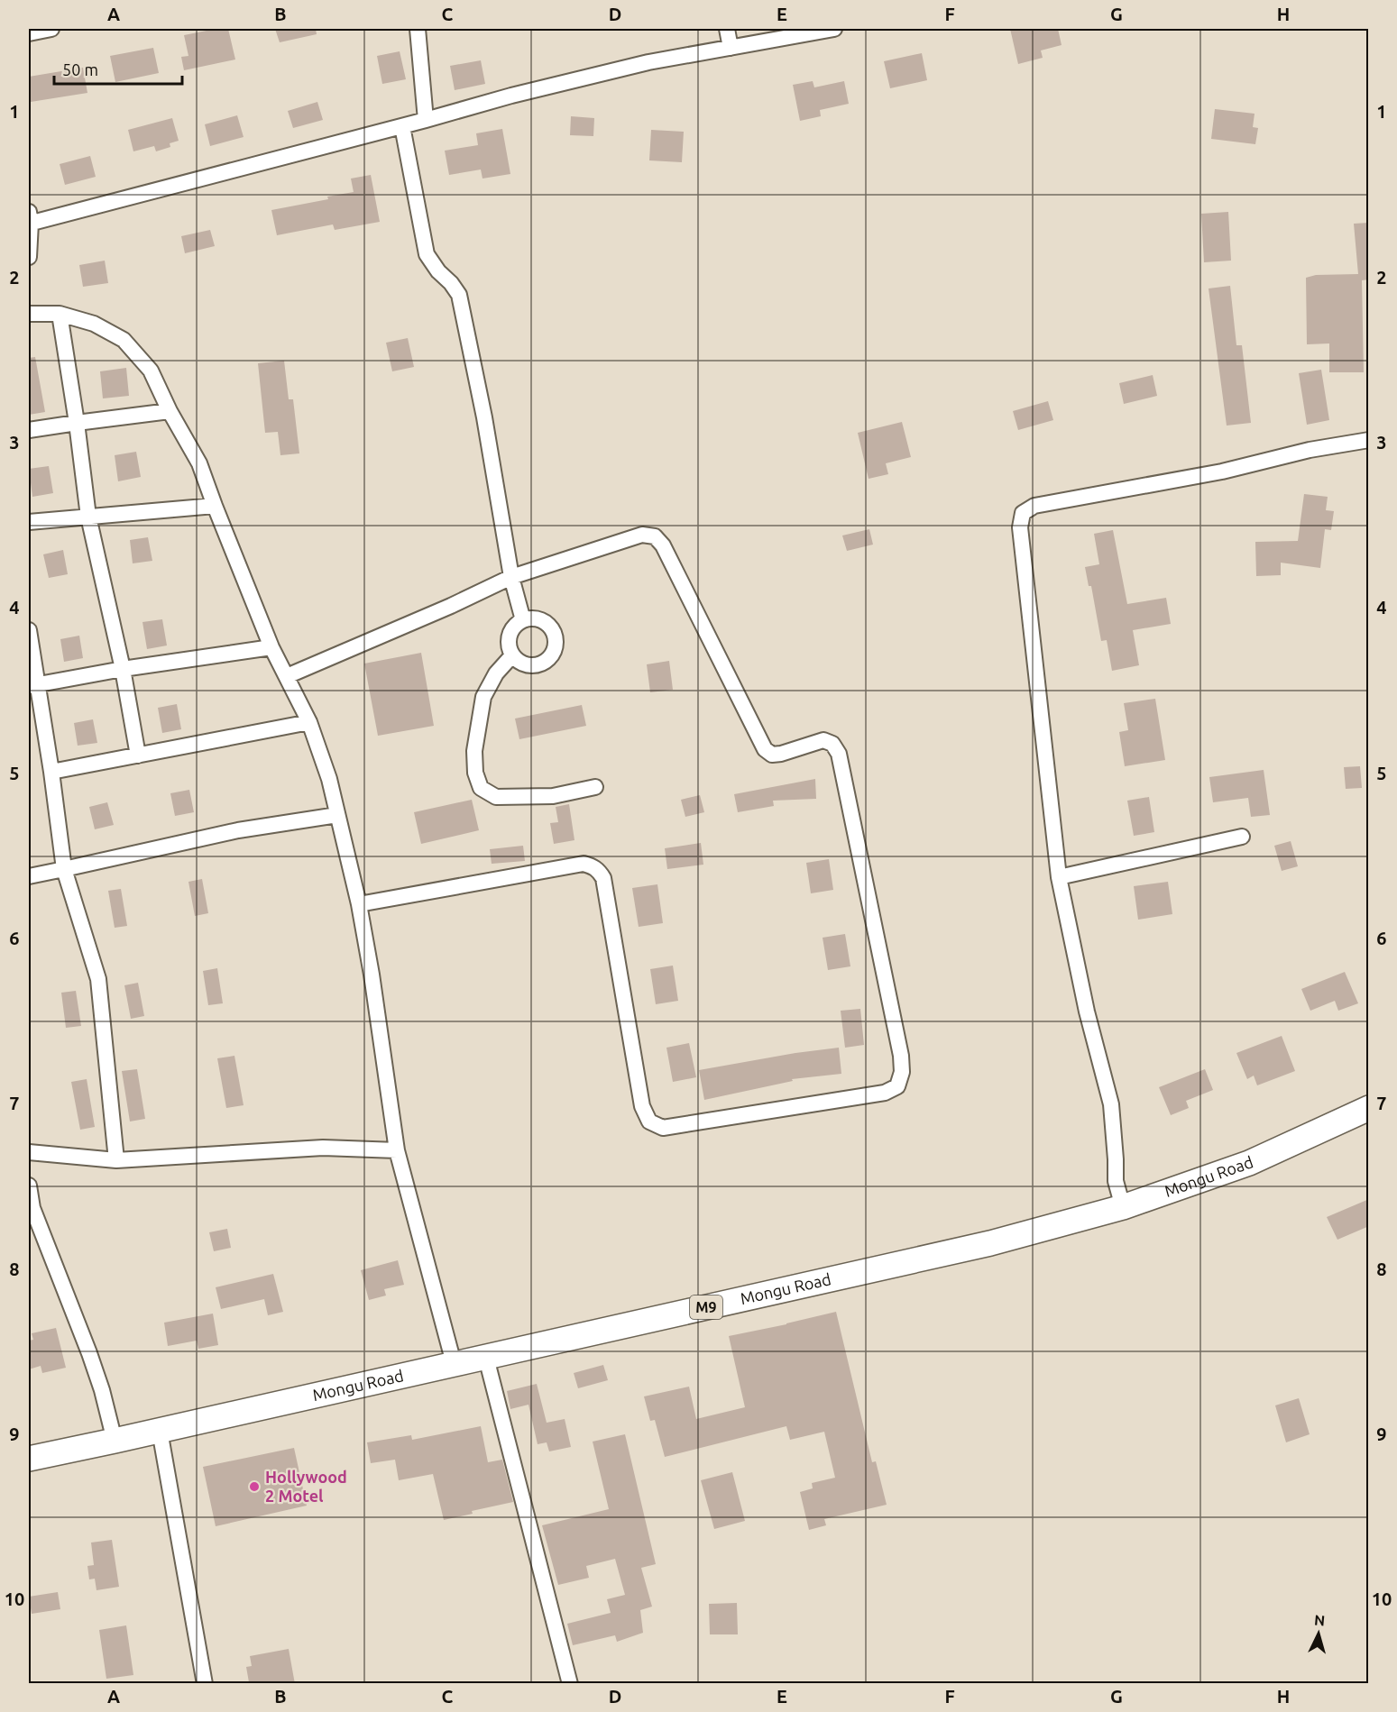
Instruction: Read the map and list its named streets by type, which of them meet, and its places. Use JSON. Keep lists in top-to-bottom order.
{
  "streets": {
    "main road": ["Mongu Road", "M9"]
  },
  "places": ["Hollywood 2 Motel"],
  "scale_bar": "50 m",
  "north": "top",
  "grid": {
    "columns": [
      "A",
      "B",
      "C",
      "D",
      "E",
      "F",
      "G",
      "H"
    ],
    "rows": [
      "1",
      "2",
      "3",
      "4",
      "5",
      "6",
      "7",
      "8",
      "9",
      "10"
    ]
  }
}
